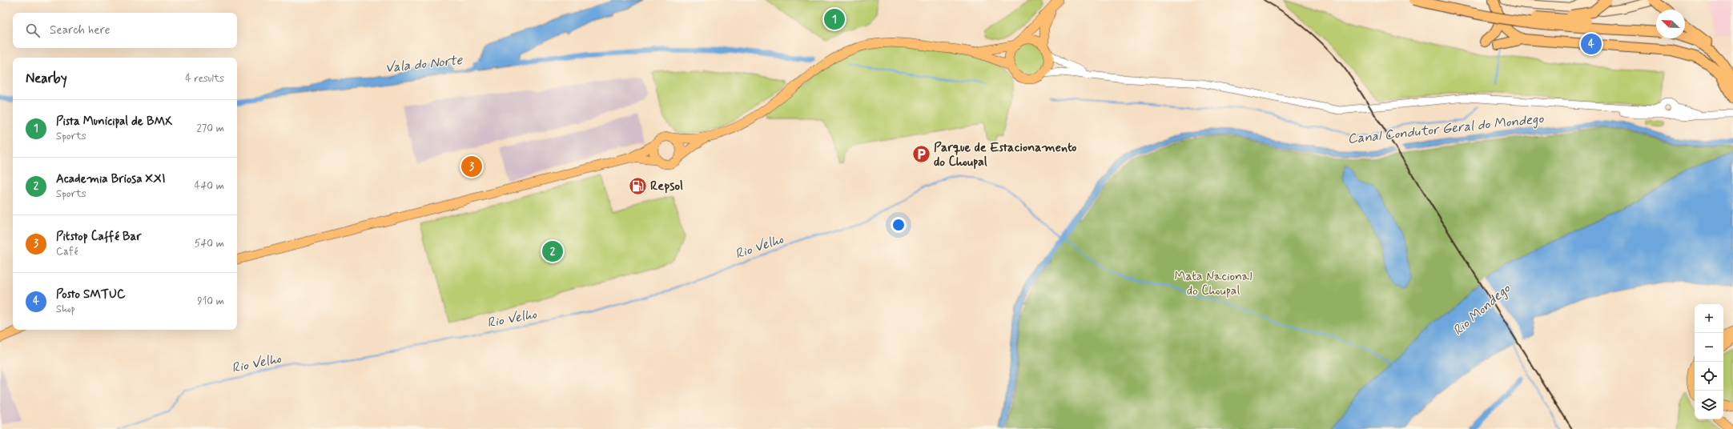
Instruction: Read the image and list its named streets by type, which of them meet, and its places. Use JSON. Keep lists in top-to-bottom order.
{
  "water": [
    "Vala do Norte",
    "Canal Condutor Geral do Mondego",
    "Rio Velho",
    "Rio Mondego"
  ],
  "parks": ["Mata Nacional do Choupal"],
  "places": {
    "parking": ["Parque de Estacionamento do Choupal"],
    "fuel station": ["Repsol"]
  },
  "north": "top left",
  "page": {
    "pins": [
      "1",
      "4",
      "3",
      "2"
    ],
    "search": "Search here",
    "heading": ["Nearby", "4 results"],
    "list": [
      {
        "mark": "1",
        "name": "Pista Municipal de BMX",
        "note": "Sports",
        "value": "270 m"
      },
      {
        "mark": "2",
        "name": "Academia Briosa XXI",
        "note": "Sports",
        "value": "440 m"
      },
      {
        "mark": "3",
        "name": "Pitstop Caffé Bar",
        "note": "Café",
        "value": "540 m"
      },
      {
        "mark": "4",
        "name": "Posto SMTUC",
        "note": "Shop",
        "value": "910 m"
      }
    ],
    "map_buttons": ["+", "−"]
  }
}
